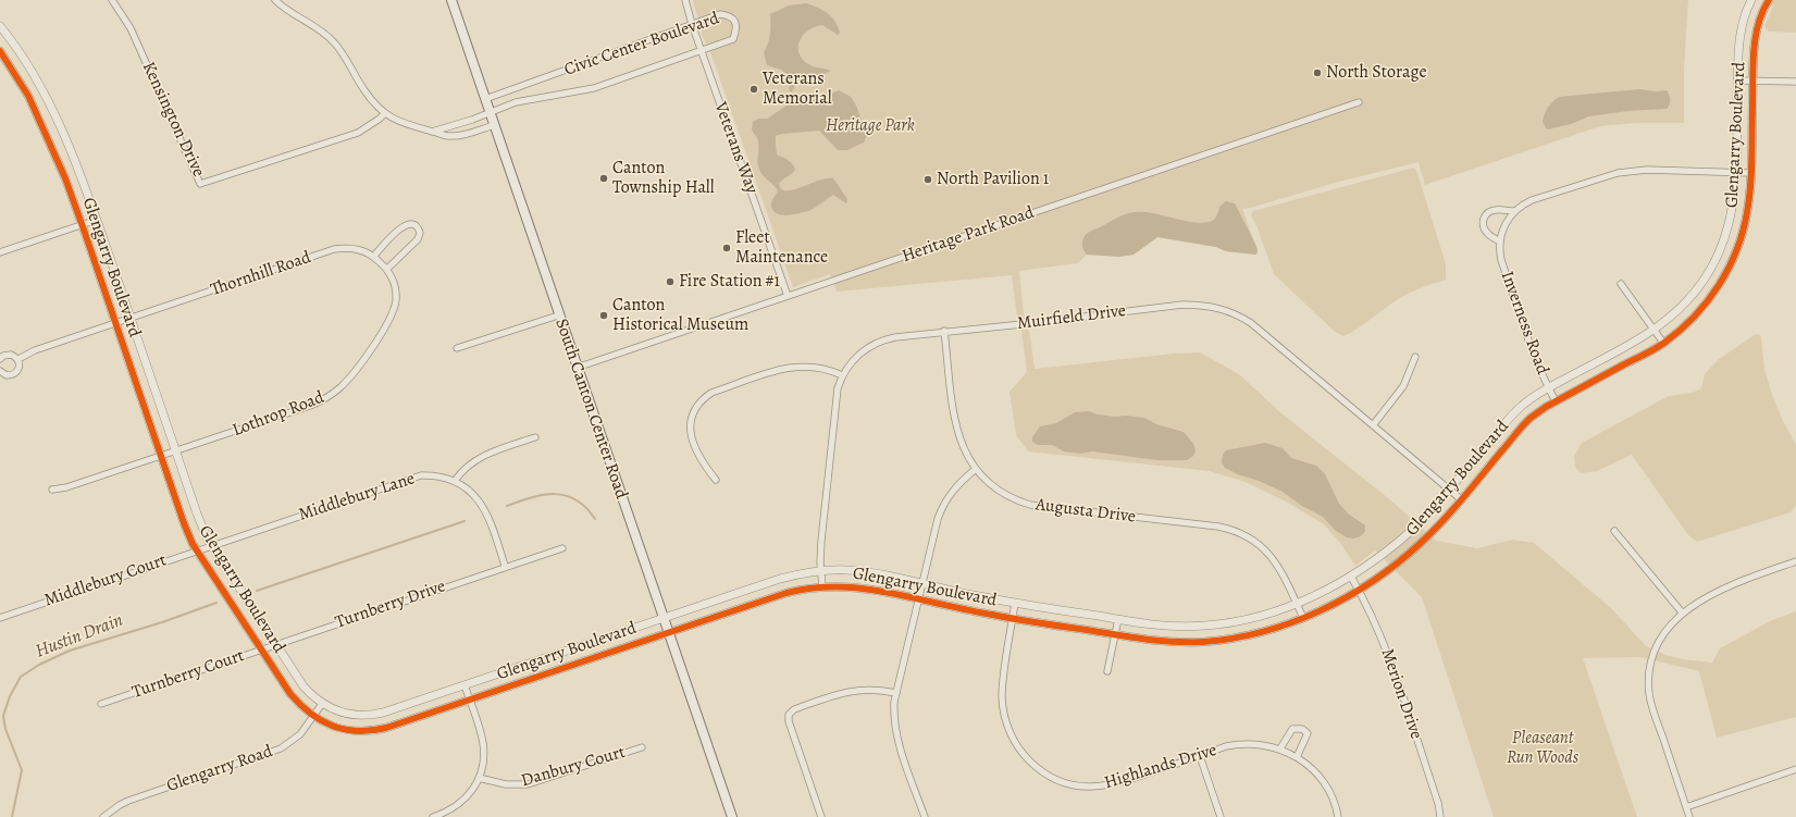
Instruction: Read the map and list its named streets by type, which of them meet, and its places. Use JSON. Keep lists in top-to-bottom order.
{
  "streets": {
    "main road": ["South Canton Center Road"],
    "street": [
      "Civic Center Boulevard",
      "Kensington Drive",
      "Glengarry Boulevard",
      "Veterans Way",
      "Heritage Park Road",
      "Thornhill Road",
      "Muirfield Drive",
      "Inverness Road",
      "Lothrop Road",
      "Middlebury Lane",
      "Augusta Drive",
      "Middlebury Court",
      "Turnberry Drive",
      "Turnberry Court",
      "Merion Drive",
      "Danbury Court",
      "Highlands Drive",
      "Glengarry Road"
    ]
  },
  "crossings": [
    ["Civic Center Boulevard", "Veterans Way"],
    ["Civic Center Boulevard", "South Canton Center Road"],
    ["Glengarry Boulevard", "Thornhill Road"],
    ["Glengarry Boulevard", "Muirfield Drive"],
    ["Glengarry Boulevard", "Inverness Road"],
    ["Glengarry Boulevard", "South Canton Center Road"],
    ["Glengarry Boulevard", "Lothrop Road"],
    ["Glengarry Boulevard", "Middlebury Lane"],
    ["Glengarry Boulevard", "Augusta Drive"],
    ["Glengarry Boulevard", "Middlebury Court"],
    ["Glengarry Boulevard", "Turnberry Drive"],
    ["Glengarry Boulevard", "Turnberry Court"],
    ["Glengarry Boulevard", "Merion Drive"],
    ["Glengarry Boulevard", "Highlands Drive"],
    ["Glengarry Boulevard", "Glengarry Road"],
    ["Veterans Way", "Heritage Park Road"],
    ["Heritage Park Road", "South Canton Center Road"],
    ["Thornhill Road", "Lothrop Road"],
    ["Muirfield Drive", "Augusta Drive"],
    ["Middlebury Lane", "Middlebury Court"],
    ["Middlebury Lane", "Turnberry Drive"],
    ["Turnberry Drive", "Turnberry Court"]
  ],
  "water": ["Hustin Drain"],
  "parks": ["Heritage Park", "Pleaseant Run Woods"],
  "places": [
    "North Storage",
    "Veterans Memorial",
    "Canton Township Hall",
    "North Pavilion 1",
    "Fleet Maintenance",
    "Fire Station #1",
    "Canton Historical Museum"
  ]
}
